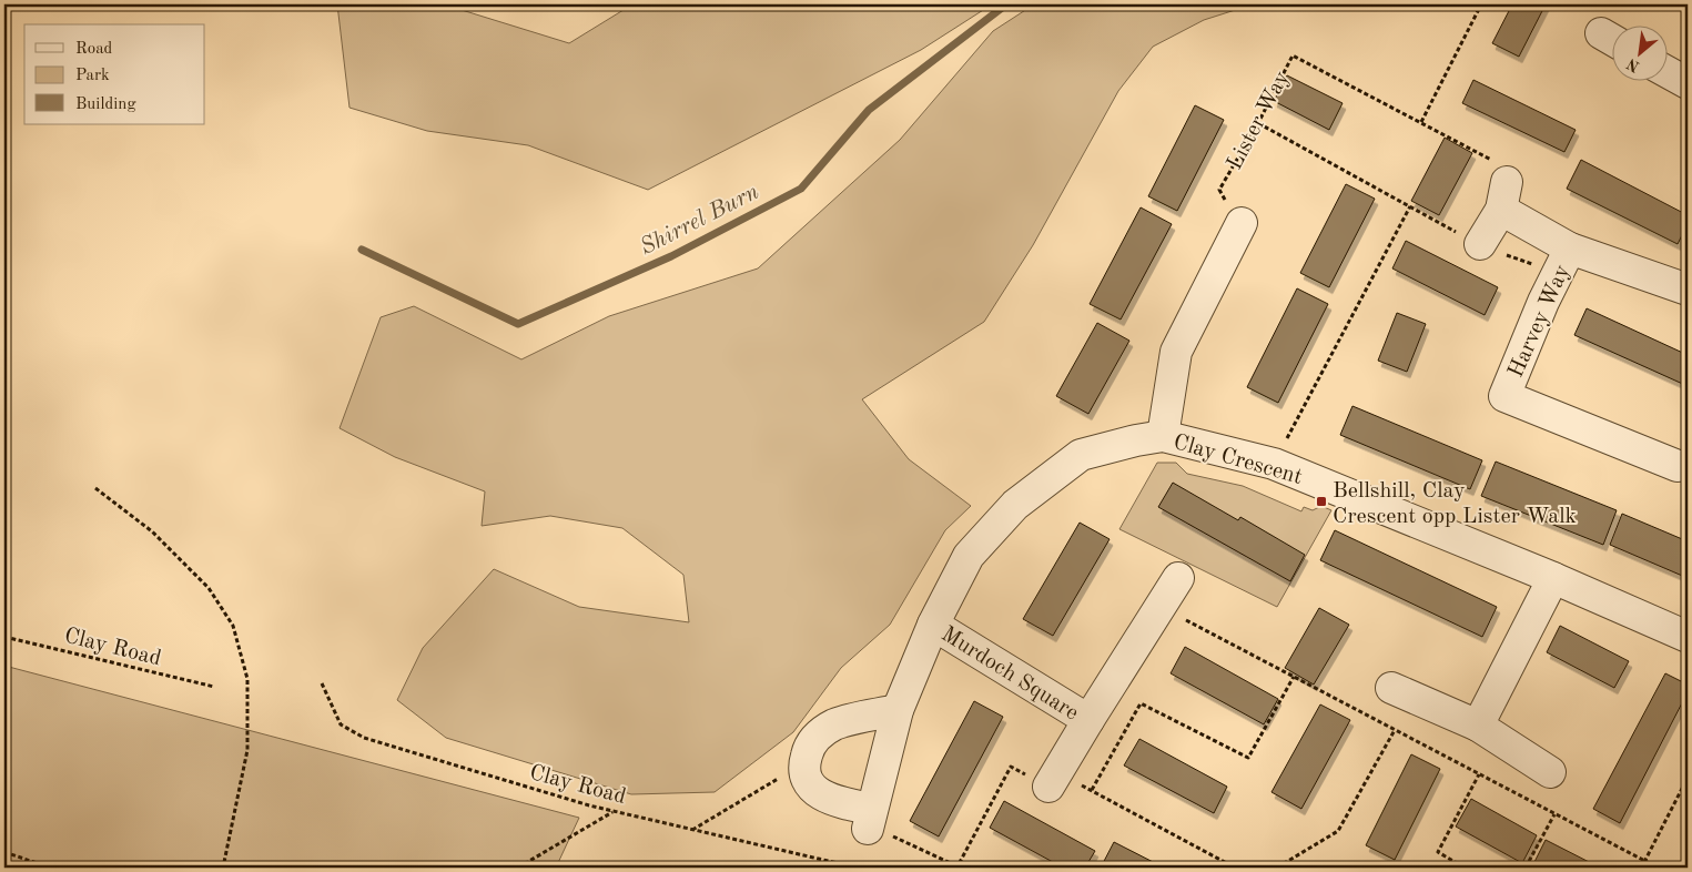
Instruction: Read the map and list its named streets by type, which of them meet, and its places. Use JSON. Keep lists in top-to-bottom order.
{
  "streets": {
    "street": ["Harvey Way", "Clay Crescent", "Murdoch Square"],
    "path": ["Lister Way", "Clay Road"]
  },
  "crossings": [
    ["Clay Crescent", "Murdoch Square"]
  ],
  "water": ["Shirrel Burn"],
  "places": {
    "transit": ["Bellshill, Clay Crescent opp Lister Walk"]
  },
  "legend": ["Road", "Park", "Building"],
  "north": "bottom left"
}
